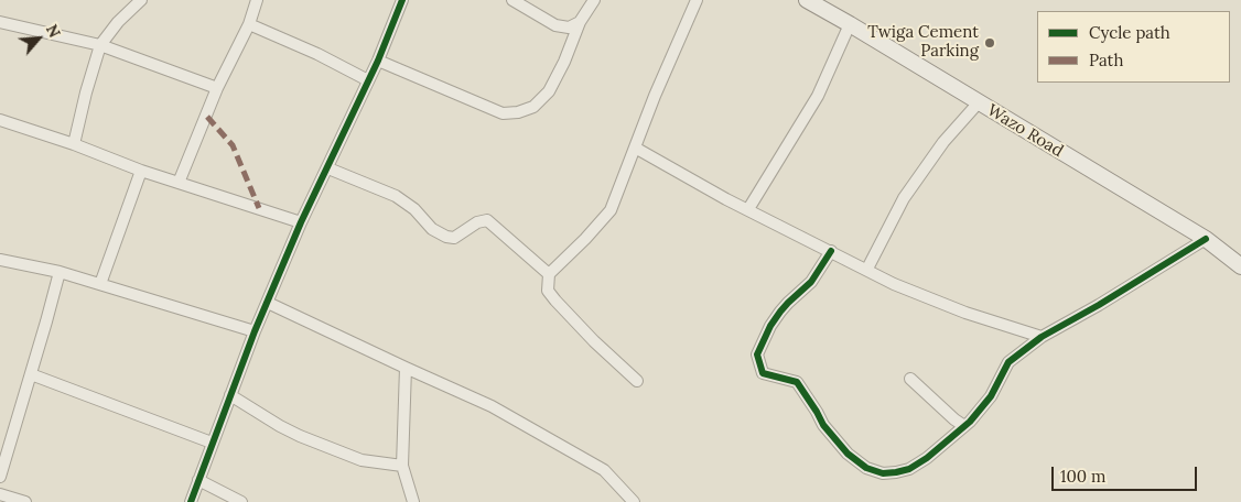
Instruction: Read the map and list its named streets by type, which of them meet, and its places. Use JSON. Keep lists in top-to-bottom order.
{
  "streets": {
    "main road": ["Wazo Road"]
  },
  "places": ["Twiga Cement Parking"],
  "legend": ["Cycle path", "Path"],
  "scale_bar": "100 m",
  "north": "top right"
}
